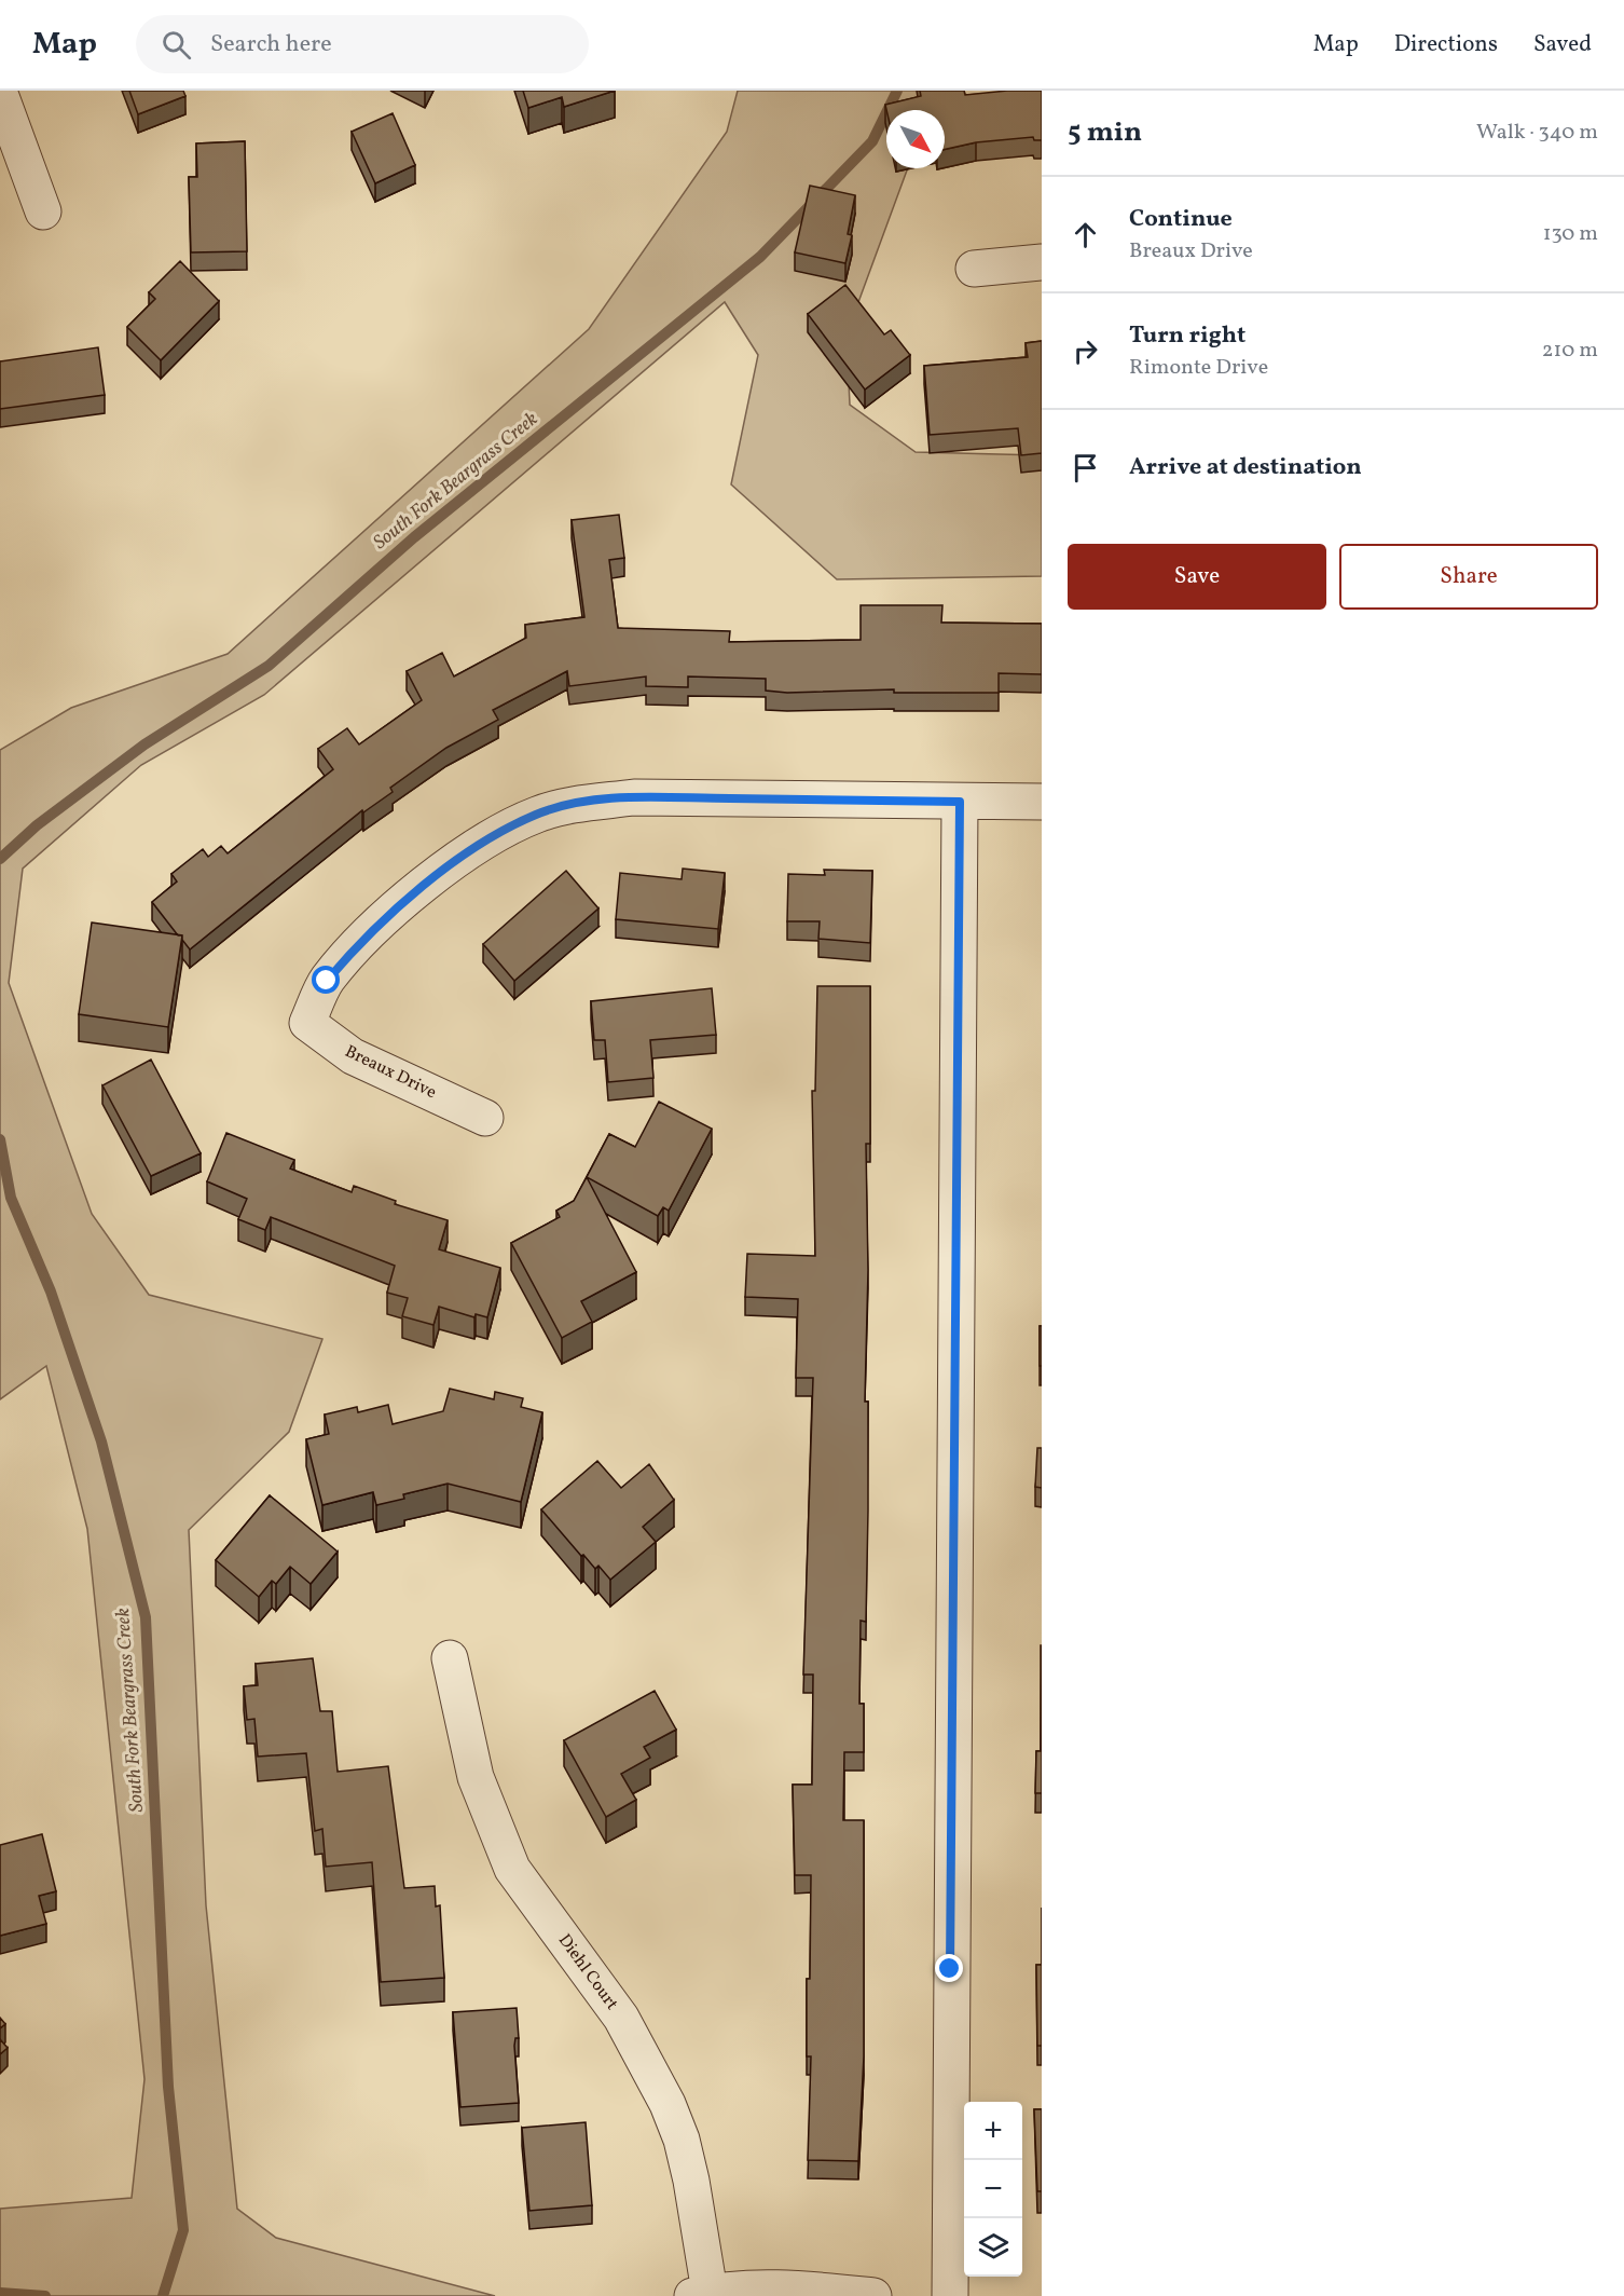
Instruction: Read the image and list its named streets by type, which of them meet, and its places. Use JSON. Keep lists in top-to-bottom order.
{
  "streets": {
    "street": ["Breaux Drive", "Diehl Court"]
  },
  "water": ["South Fork Beargrass Creek"],
  "north": "bottom right",
  "page": {
    "header": "Map",
    "search": "Search here",
    "nav": ["Map", "Directions", "Saved"],
    "heading": ["5 min", "Walk · 340 m"],
    "list": [
      ["Continue", "Breaux Drive", "130 m"],
      ["Turn right", "Rimonte Drive", "210 m"],
      "Arrive at destination"
    ],
    "buttons": ["Save", "Share"],
    "map_buttons": ["+", "−"]
  }
}
